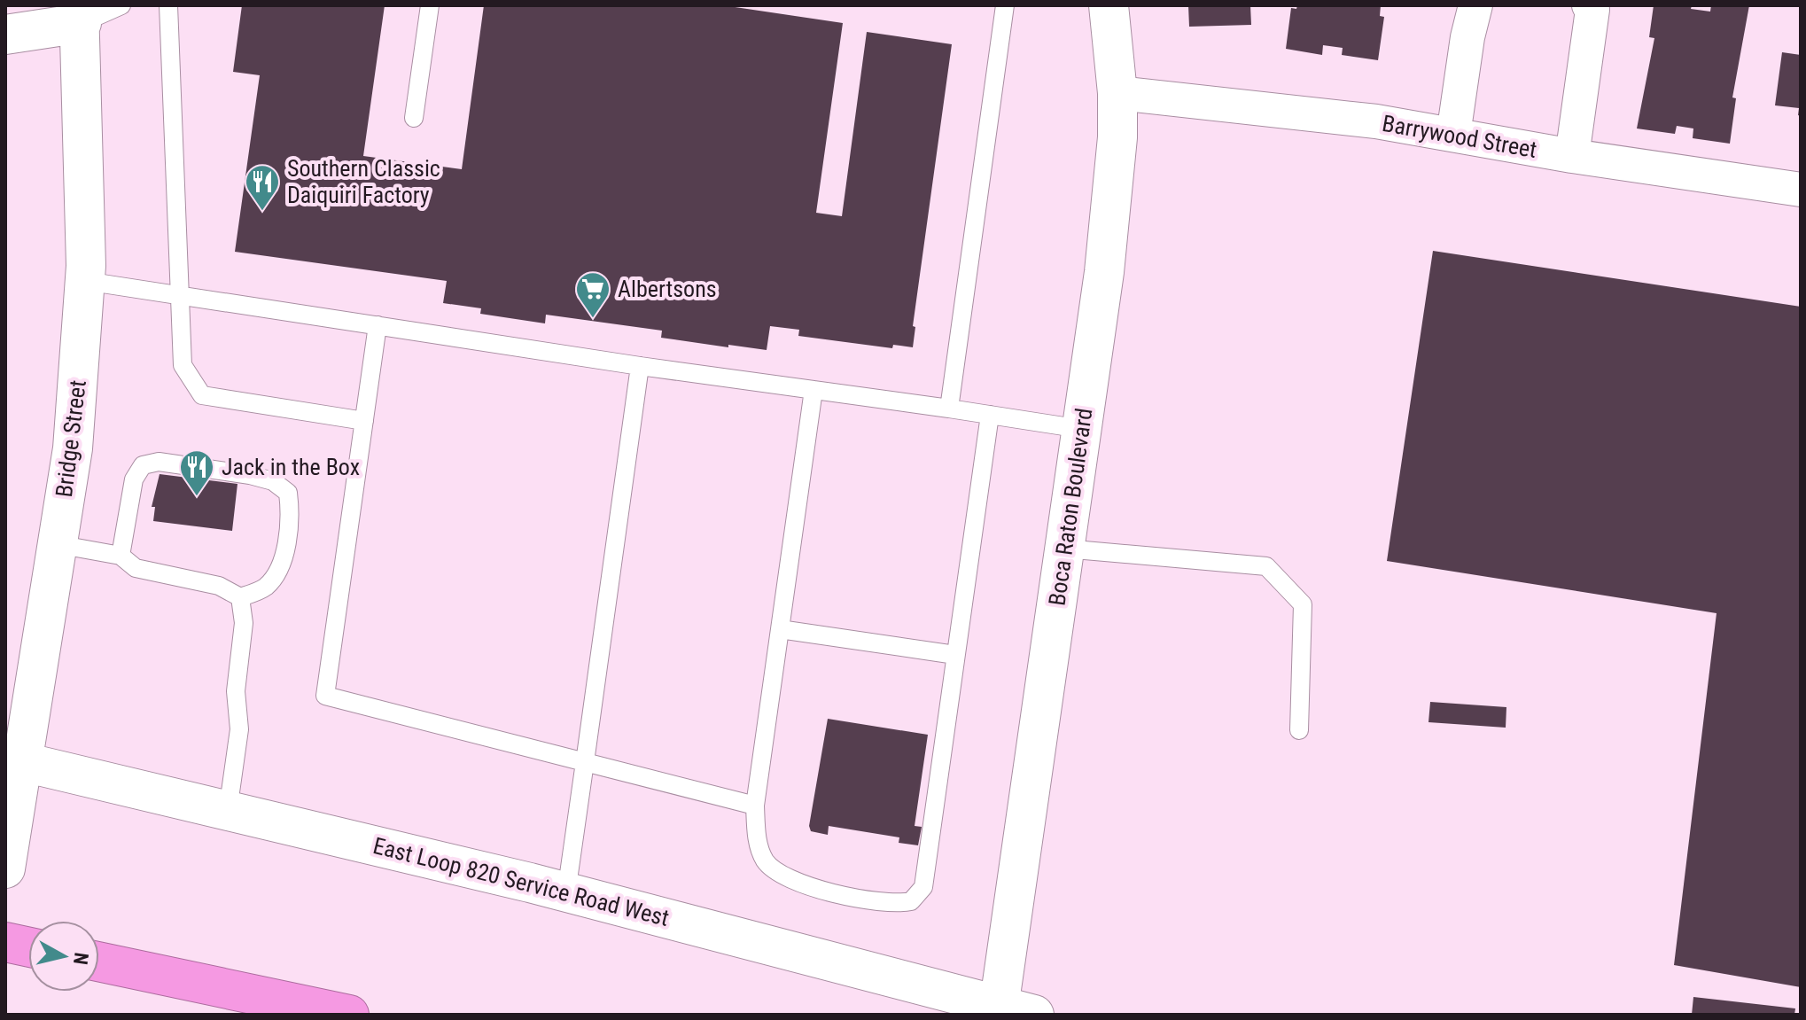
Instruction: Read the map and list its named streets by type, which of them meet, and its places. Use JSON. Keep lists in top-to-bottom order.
{
  "streets": {
    "main road": ["Bridge Street", "Boca Raton Boulevard", "East Loop 820 Service Road West"],
    "street": ["Barrywood Street"]
  },
  "crossings": [
    ["Barrywood Street", "Boca Raton Boulevard"],
    ["Bridge Street", "East Loop 820 Service Road West"],
    ["Boca Raton Boulevard", "East Loop 820 Service Road West"]
  ],
  "places": {
    "restaurant": ["Southern Classic Daiquiri Factory", "Jack in the Box"],
    "supermarket": ["Albertsons"]
  },
  "north": "right"
}
